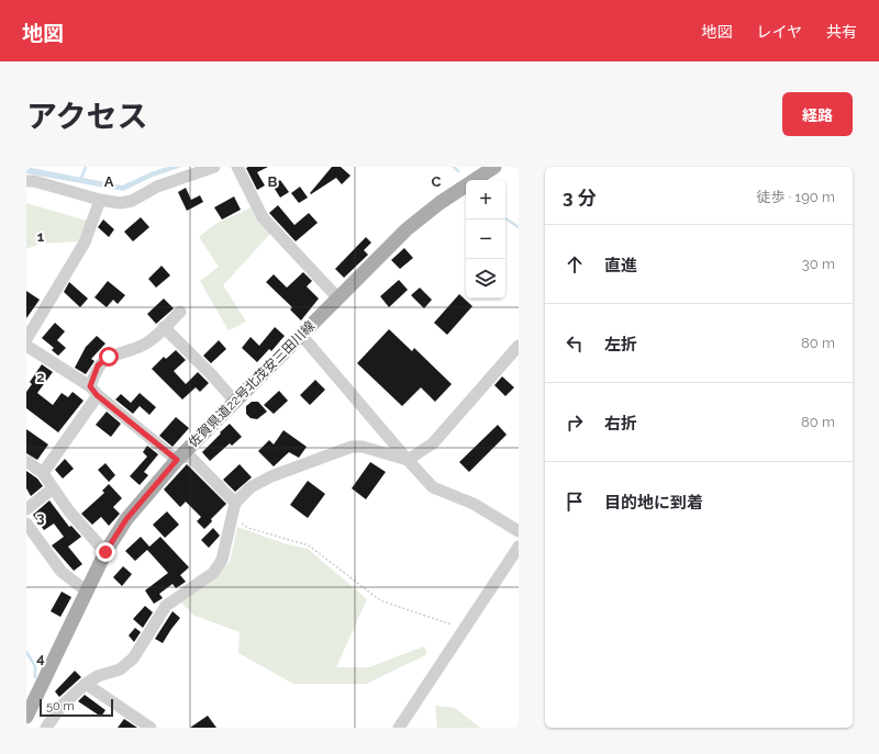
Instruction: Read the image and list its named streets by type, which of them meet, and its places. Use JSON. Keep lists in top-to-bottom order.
{
  "streets": {
    "main road": ["佐賀県道22号北茂安三田川線"]
  },
  "scale_bar": "50 m",
  "page": {
    "header": "地図",
    "nav": ["地図", "レイヤ", "共有"],
    "title": "アクセス",
    "buttons": "経路",
    "heading": ["3 分", "徒歩 · 190 m"],
    "map_buttons": ["+", "−"],
    "list": [
      ["直進", "30 m"],
      ["左折", "80 m"],
      ["右折", "80 m"],
      "目的地に到着"
    ],
    "scale": "50 m"
  },
  "grid": {
    "columns": ["A", "B", "C"],
    "rows": [
      "1",
      "2",
      "3",
      "4"
    ]
  }
}
